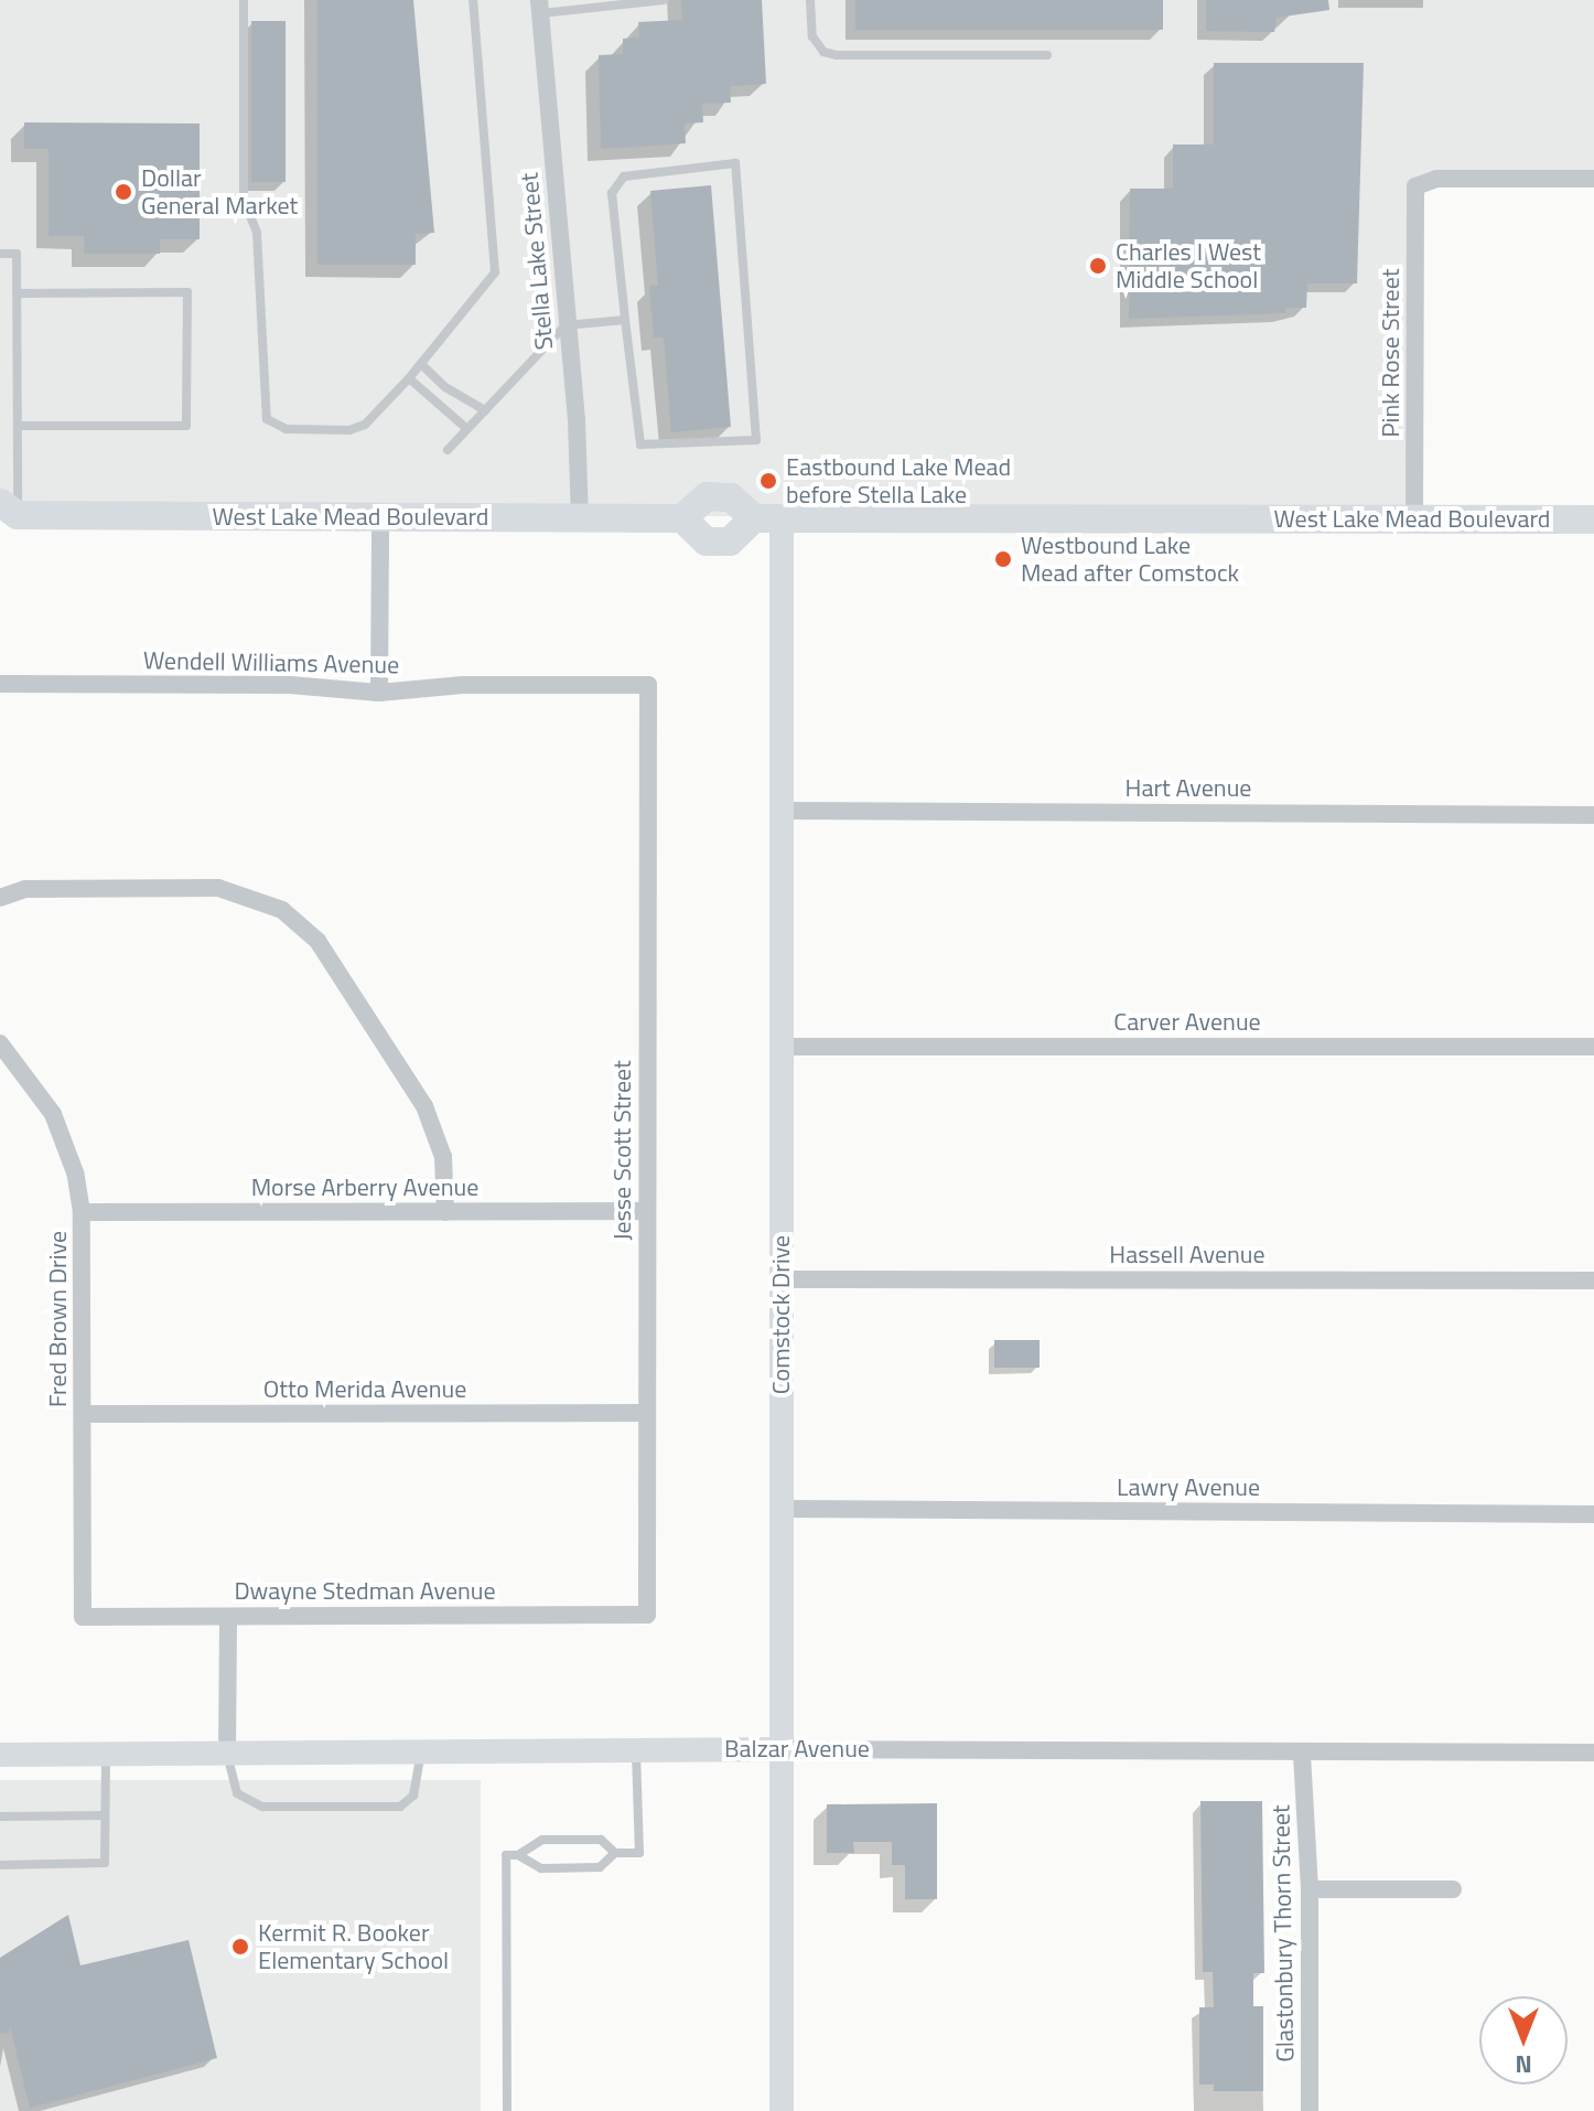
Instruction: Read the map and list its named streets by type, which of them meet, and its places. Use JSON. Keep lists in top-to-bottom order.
{
  "streets": {
    "main road": ["West Lake Mead Boulevard"],
    "street": [
      "Stella Lake Street",
      "Pink Rose Street",
      "Wendell Williams Avenue",
      "Hart Avenue",
      "Carver Avenue",
      "Jesse Scott Street",
      "Morse Arberry Avenue",
      "Hassell Avenue",
      "Comstock Drive",
      "Fred Brown Drive",
      "Otto Merida Avenue",
      "Lawry Avenue",
      "Dwayne Stedman Avenue",
      "Balzar Avenue",
      "Glastonbury Thorn Street"
    ]
  },
  "crossings": [
    ["Stella Lake Street", "West Lake Mead Boulevard"],
    ["Pink Rose Street", "West Lake Mead Boulevard"],
    ["West Lake Mead Boulevard", "Comstock Drive"],
    ["Wendell Williams Avenue", "Jesse Scott Street"],
    ["Hart Avenue", "Comstock Drive"],
    ["Carver Avenue", "Comstock Drive"],
    ["Jesse Scott Street", "Morse Arberry Avenue"],
    ["Jesse Scott Street", "Otto Merida Avenue"],
    ["Jesse Scott Street", "Dwayne Stedman Avenue"],
    ["Morse Arberry Avenue", "Fred Brown Drive"],
    ["Hassell Avenue", "Comstock Drive"],
    ["Comstock Drive", "Lawry Avenue"],
    ["Comstock Drive", "Balzar Avenue"],
    ["Fred Brown Drive", "Otto Merida Avenue"],
    ["Fred Brown Drive", "Dwayne Stedman Avenue"],
    ["Balzar Avenue", "Glastonbury Thorn Street"]
  ],
  "places": [
    "Dollar General Market",
    "Charles I West Middle School",
    "Eastbound Lake Mead before Stella Lake",
    "Westbound Lake Mead after Comstock",
    "Kermit R. Booker Elementary School"
  ],
  "north": "bottom"
}
